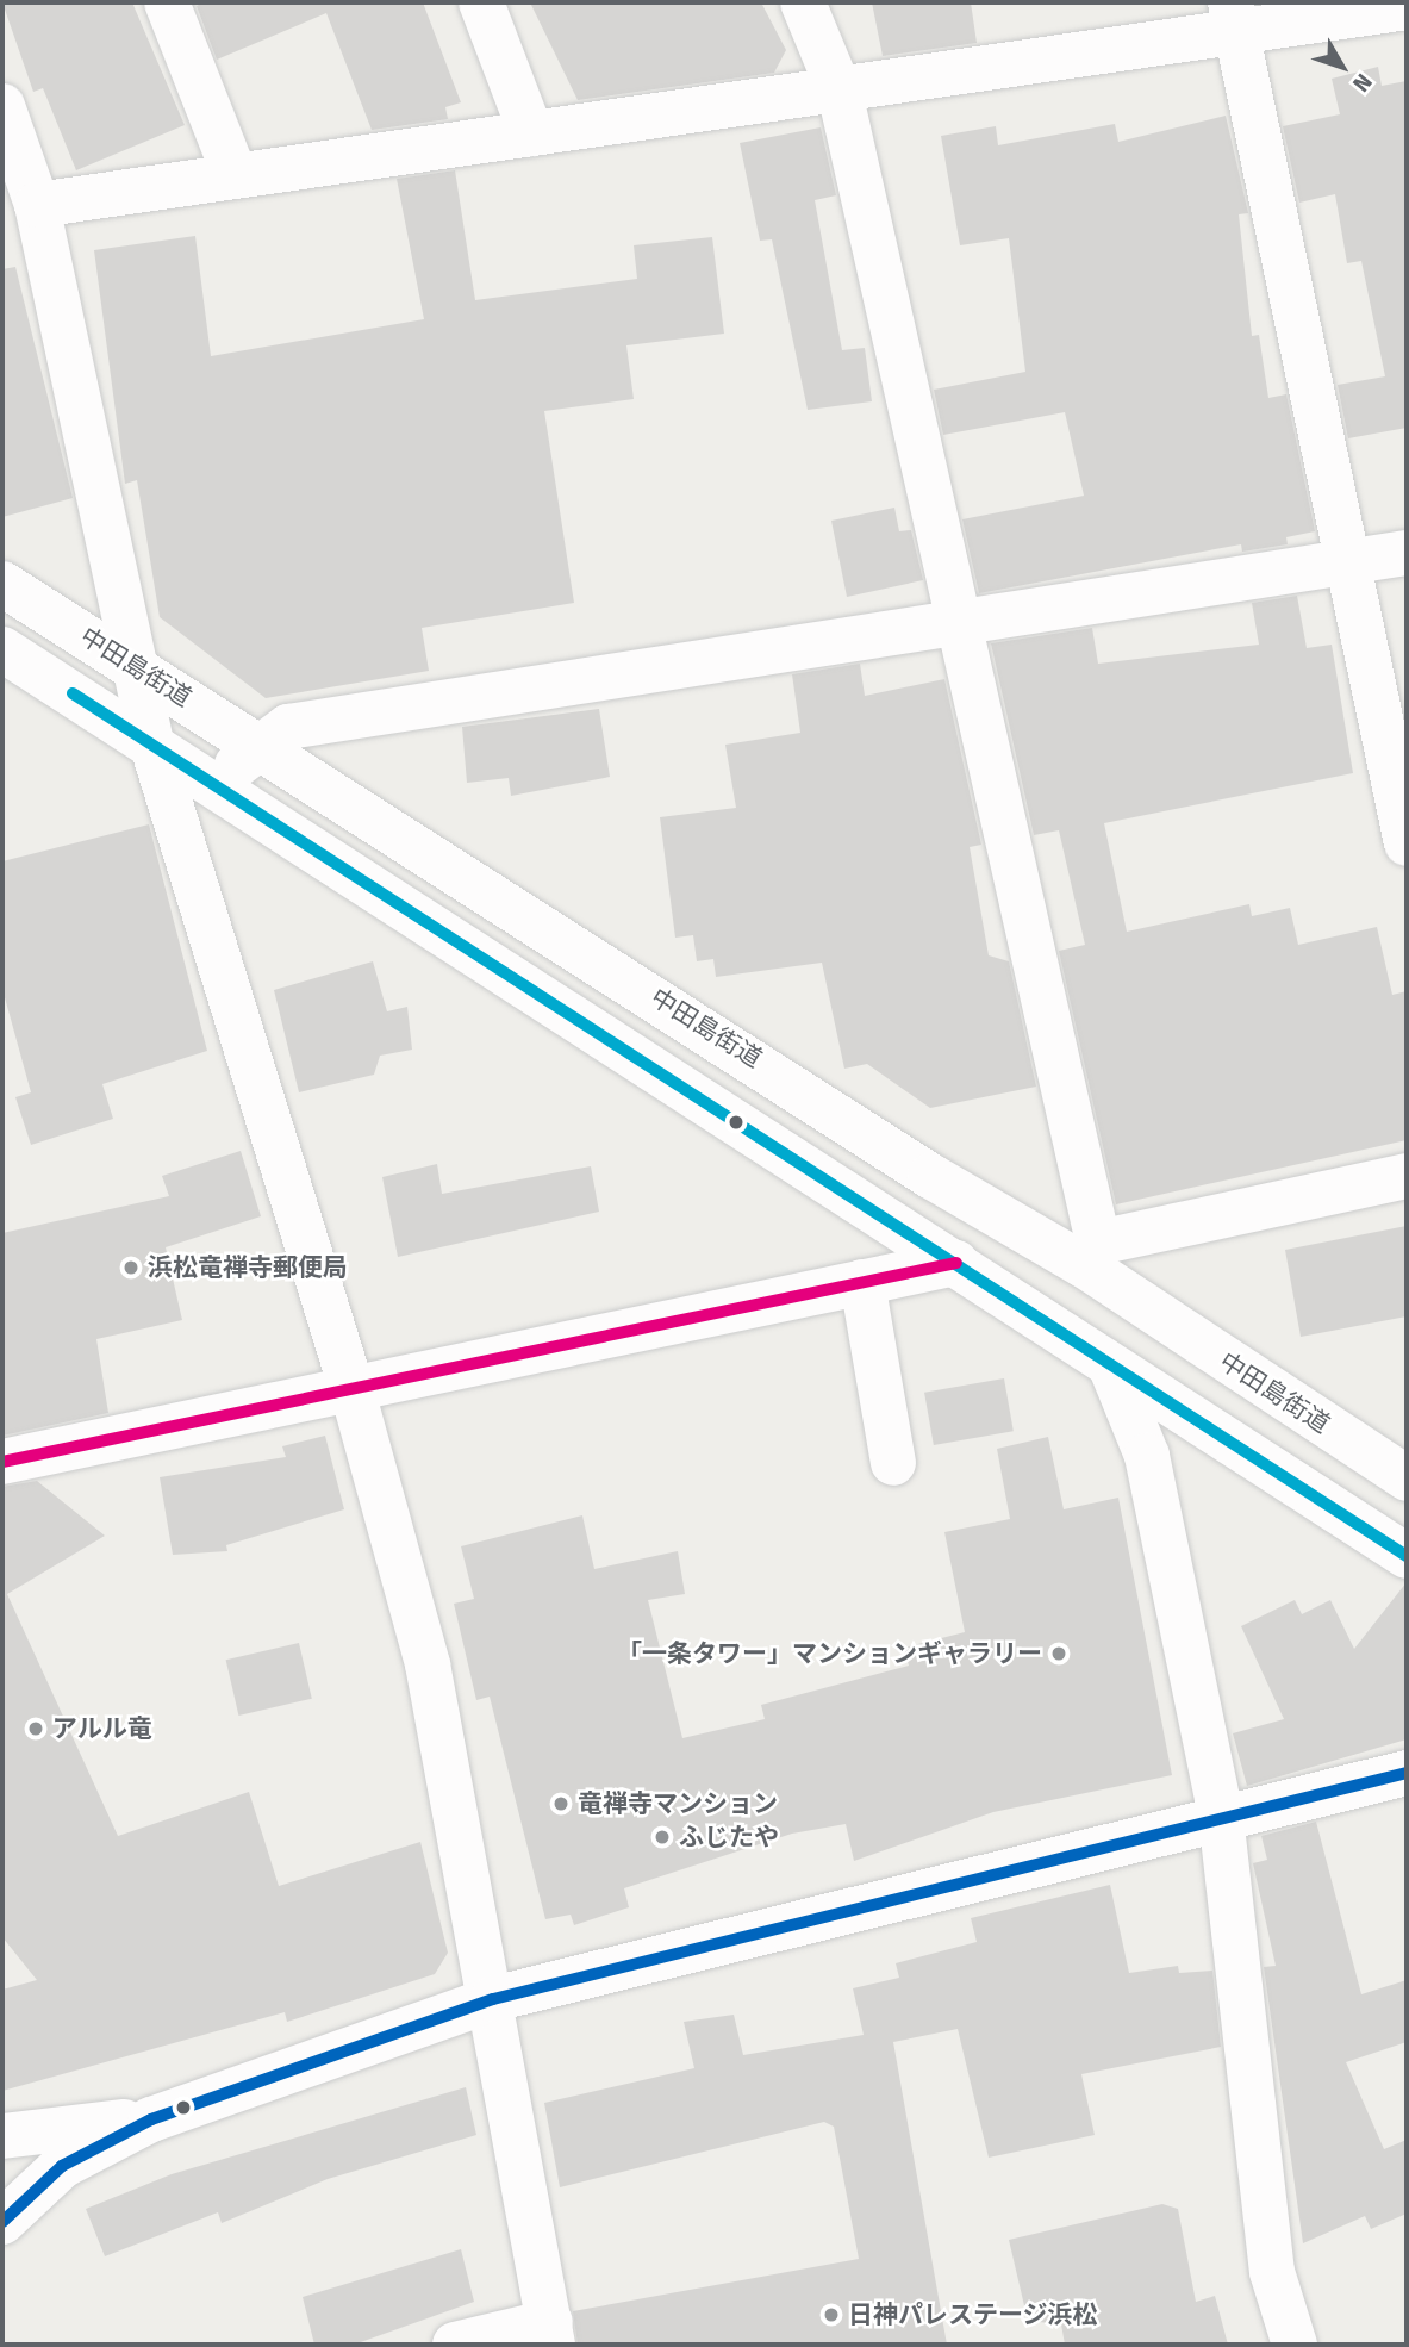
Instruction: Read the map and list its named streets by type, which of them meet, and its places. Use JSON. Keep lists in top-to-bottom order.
{
  "streets": {
    "street": ["中田島街道"]
  },
  "places": [
    "浜松竜禅寺郵便局",
    "「一条タワー」マンションギャラリー",
    "アルル竜",
    "竜禅寺マンション",
    "ふじたや",
    "日神パレステージ浜松"
  ],
  "north": "bottom right"
}
